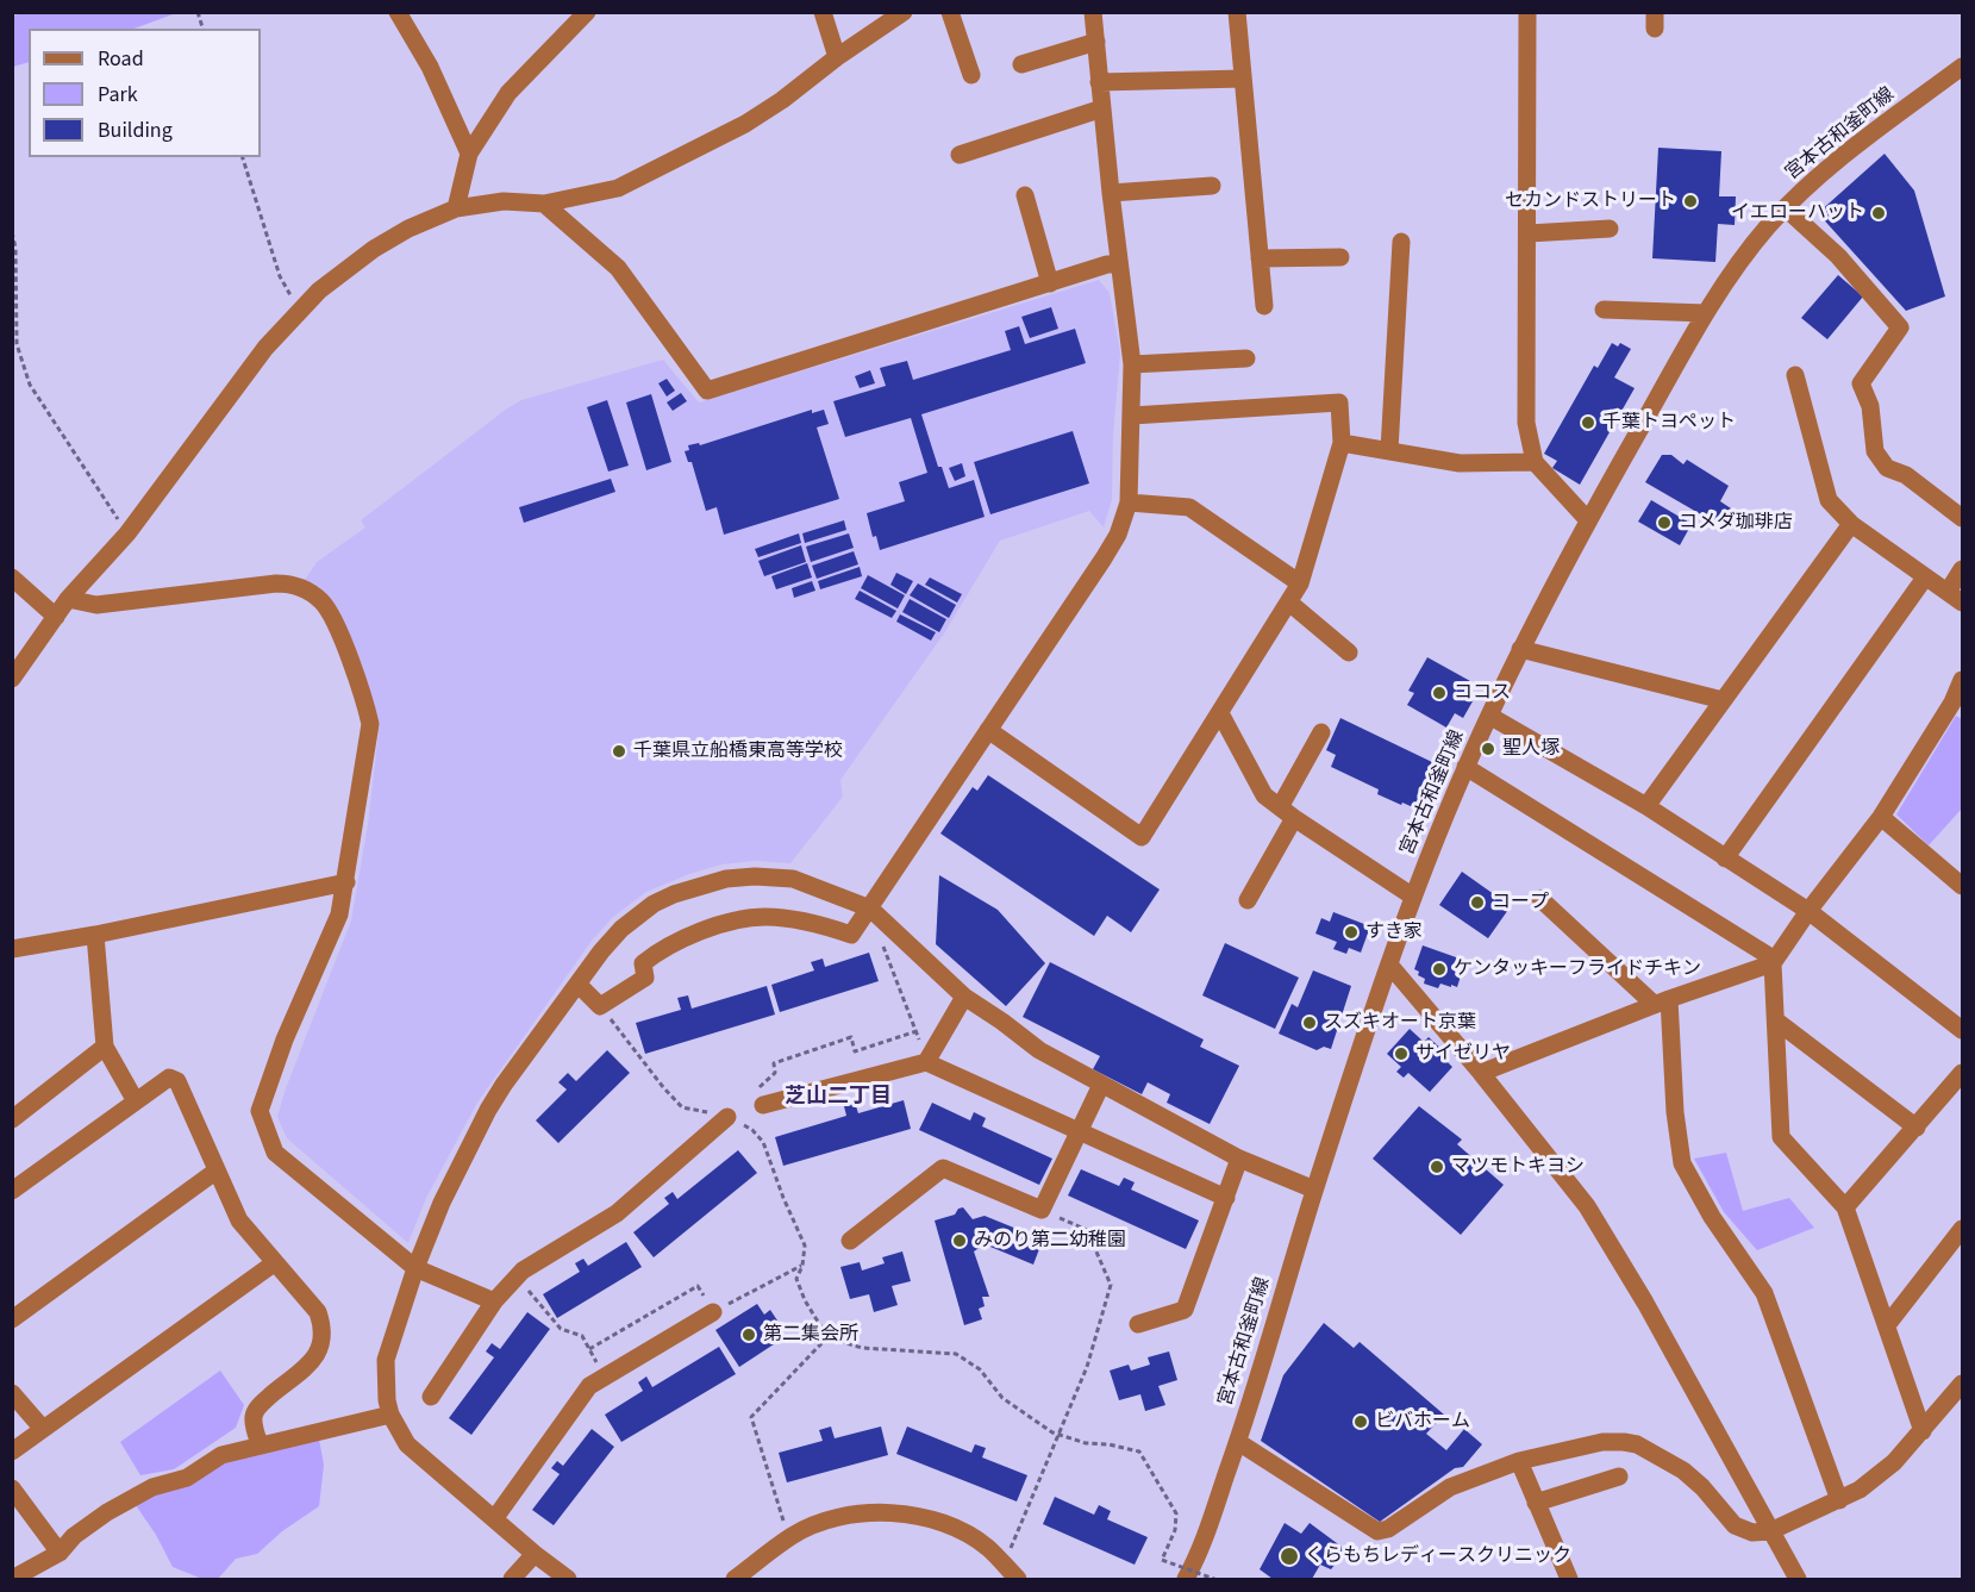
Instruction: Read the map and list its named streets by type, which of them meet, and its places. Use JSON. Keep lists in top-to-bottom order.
{
  "streets": {
    "street": ["宮本古和釜町線"]
  },
  "districts": ["芝山二丁目"],
  "places": [
    "セカンドストリート",
    "イエローハット",
    "千葉トヨペット",
    "コメダ珈琲店",
    "ココス",
    "聖人塚",
    "千葉県立船橋東高等学校",
    "コープ",
    "すき家",
    "ケンタッキーフライドチキン",
    "スズキオート京葉",
    "サイゼリヤ",
    "マツモトキヨシ",
    "みのり第二幼稚園",
    "第二集会所",
    "ビバホーム",
    "くらもちレディースクリニック"
  ],
  "legend": ["Road", "Park", "Building"]
}
